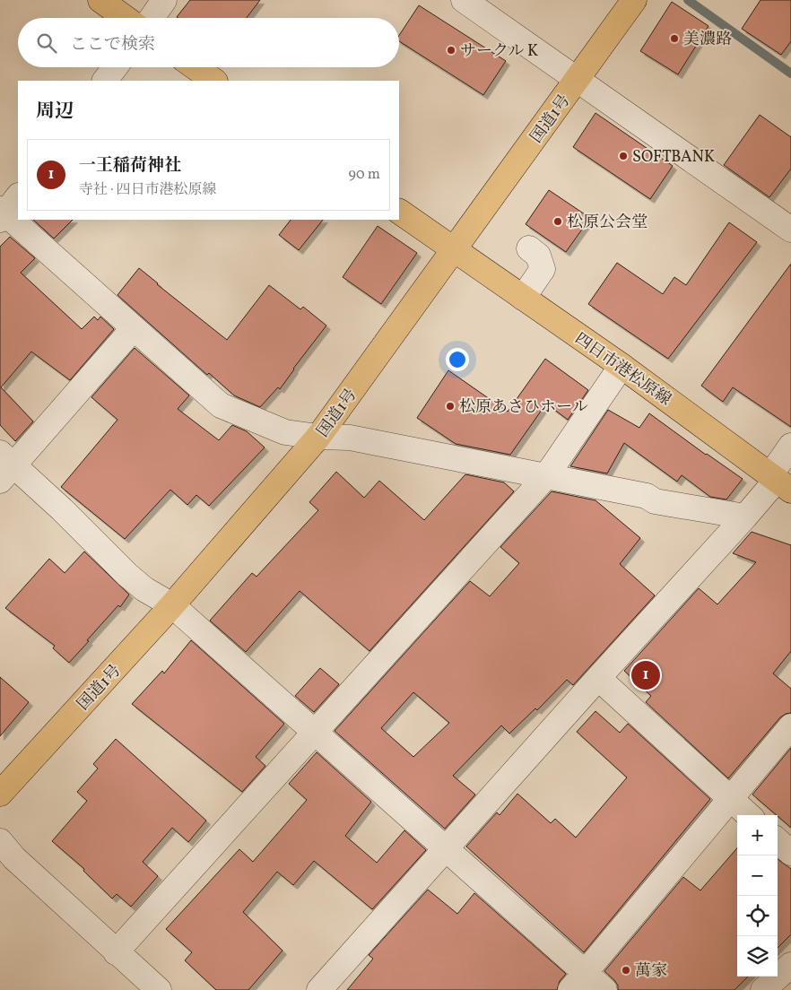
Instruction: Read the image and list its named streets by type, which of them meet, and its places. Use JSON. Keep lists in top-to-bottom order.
{
  "streets": {
    "main road": ["国道1号", "四日市港松原線"]
  },
  "crossings": [
    ["国道1号", "四日市港松原線"]
  ],
  "places": [
    "美濃路",
    "サークル K",
    "SOFTBANK",
    "松原公会堂",
    "松原あさひホール",
    "萬家"
  ],
  "page": {
    "search": "ここで検索",
    "heading": "周辺",
    "list": [
      {
        "mark": "1",
        "name": "一王稲荷神社",
        "note": "寺社 · 四日市港松原線",
        "value": "90 m"
      }
    ],
    "pins": "1",
    "map_buttons": ["+", "−"]
  }
}
